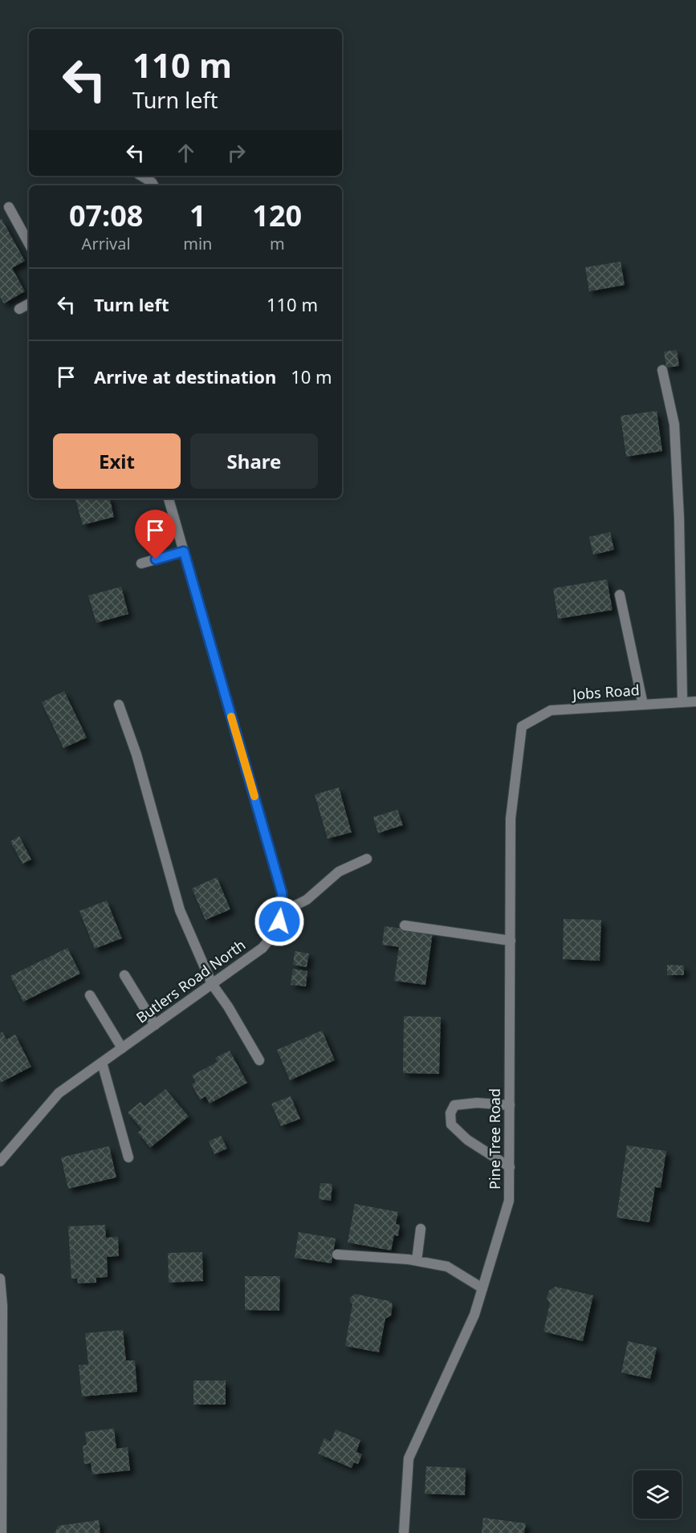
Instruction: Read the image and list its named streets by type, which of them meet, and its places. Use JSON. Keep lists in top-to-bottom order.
{
  "streets": {
    "street": ["Jobs Road", "Butlers Road North", "Pine Tree Road"]
  },
  "crossings": [
    ["Jobs Road", "Pine Tree Road"]
  ],
  "page": {
    "turn": ["110 m", "Turn left"],
    "eta": [
      "07:08",
      "Arrival",
      "1",
      "min",
      "120",
      "m"
    ],
    "list": [
      {
        "name": "Turn left",
        "value": "110 m"
      },
      {
        "name": "Arrive at destination",
        "value": "10 m"
      }
    ],
    "buttons": ["Exit", "Share"]
  }
}
